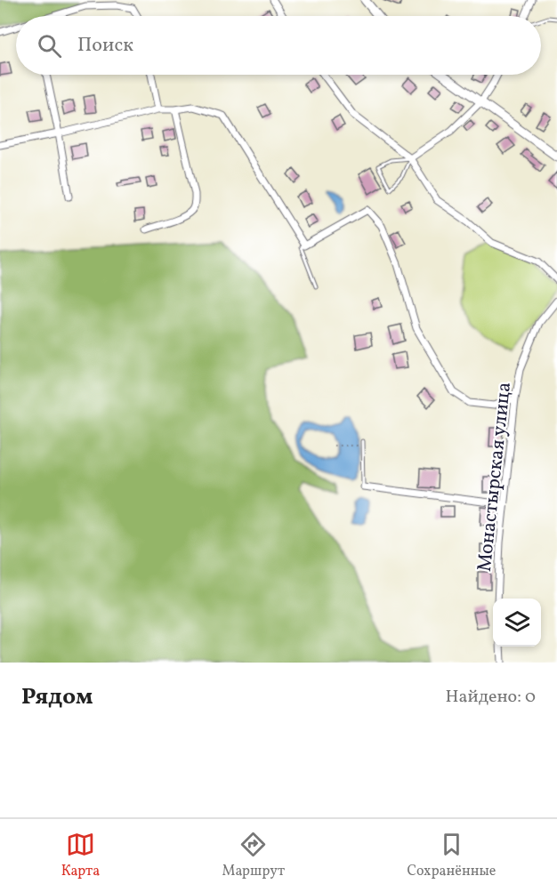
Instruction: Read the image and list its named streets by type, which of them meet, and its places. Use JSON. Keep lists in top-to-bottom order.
{
  "streets": {
    "street": ["Монастырская улица"]
  },
  "page": {
    "search": "Поиск",
    "heading": ["Рядом", "Найдено: 0"],
    "nav": ["Карта", "Маршрут", "Сохранённые"]
  }
}
